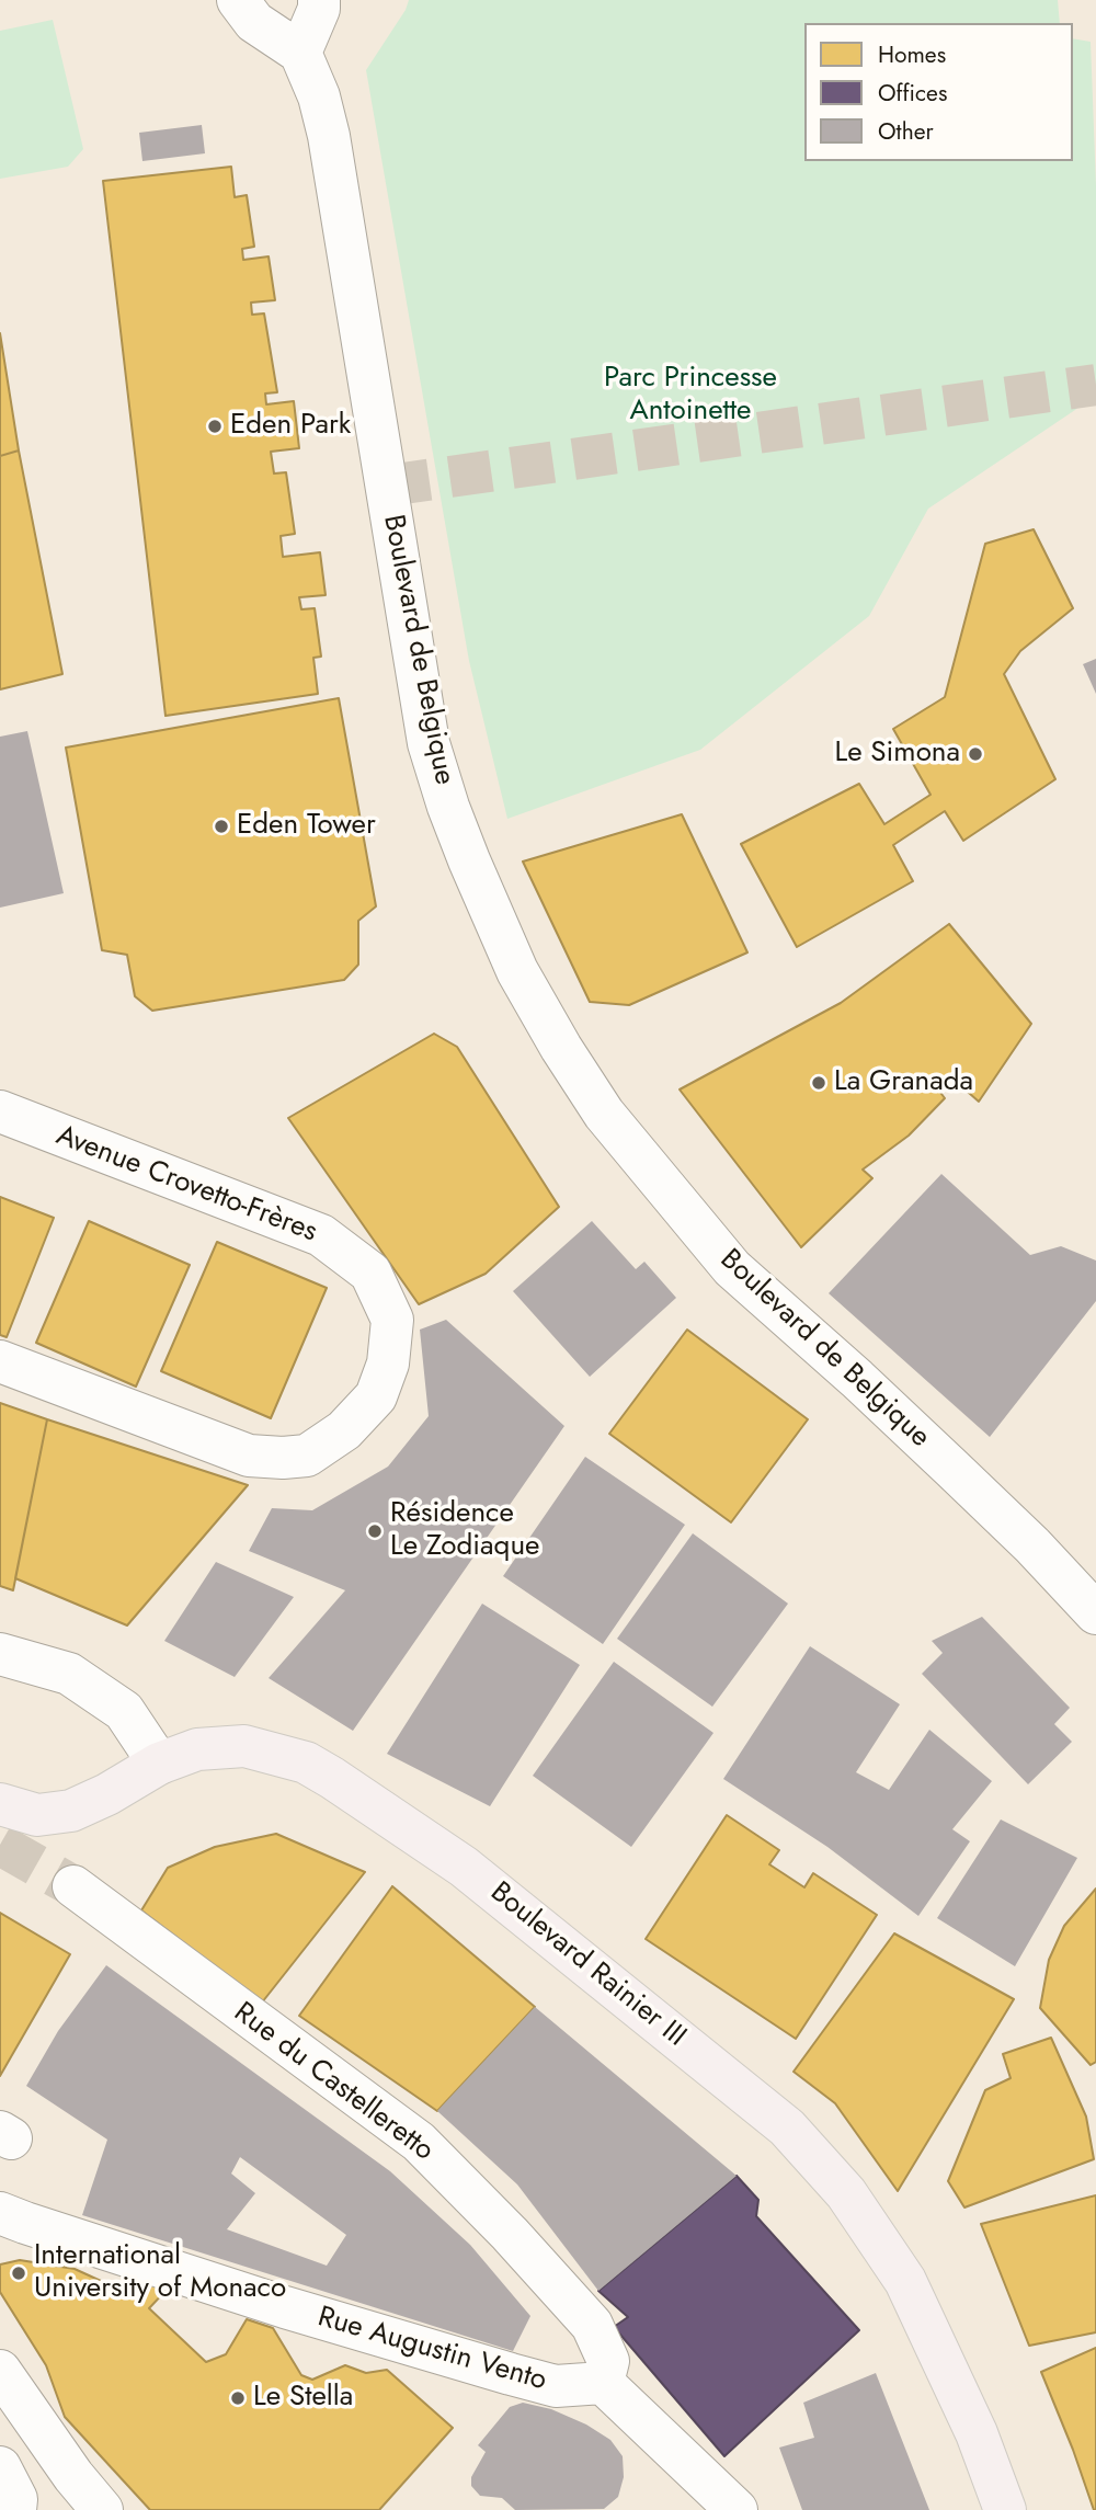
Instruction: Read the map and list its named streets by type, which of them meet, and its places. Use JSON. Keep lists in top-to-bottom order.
{
  "streets": {
    "main road": ["Boulevard Rainier III"],
    "street": [
      "Boulevard de Belgique",
      "Avenue Crovetto-Frères",
      "Rue du Castelleretto",
      "Rue Augustin Vento"
    ]
  },
  "crossings": [
    ["Rue du Castelleretto", "Rue Augustin Vento"]
  ],
  "parks": ["Parc Princesse Antoinette"],
  "places": [
    "Eden Park",
    "Le Simona",
    "Eden Tower",
    "La Granada",
    "Résidence Le Zodiaque",
    "International University of Monaco",
    "Le Stella"
  ],
  "legend": ["Homes", "Offices", "Other"]
}
